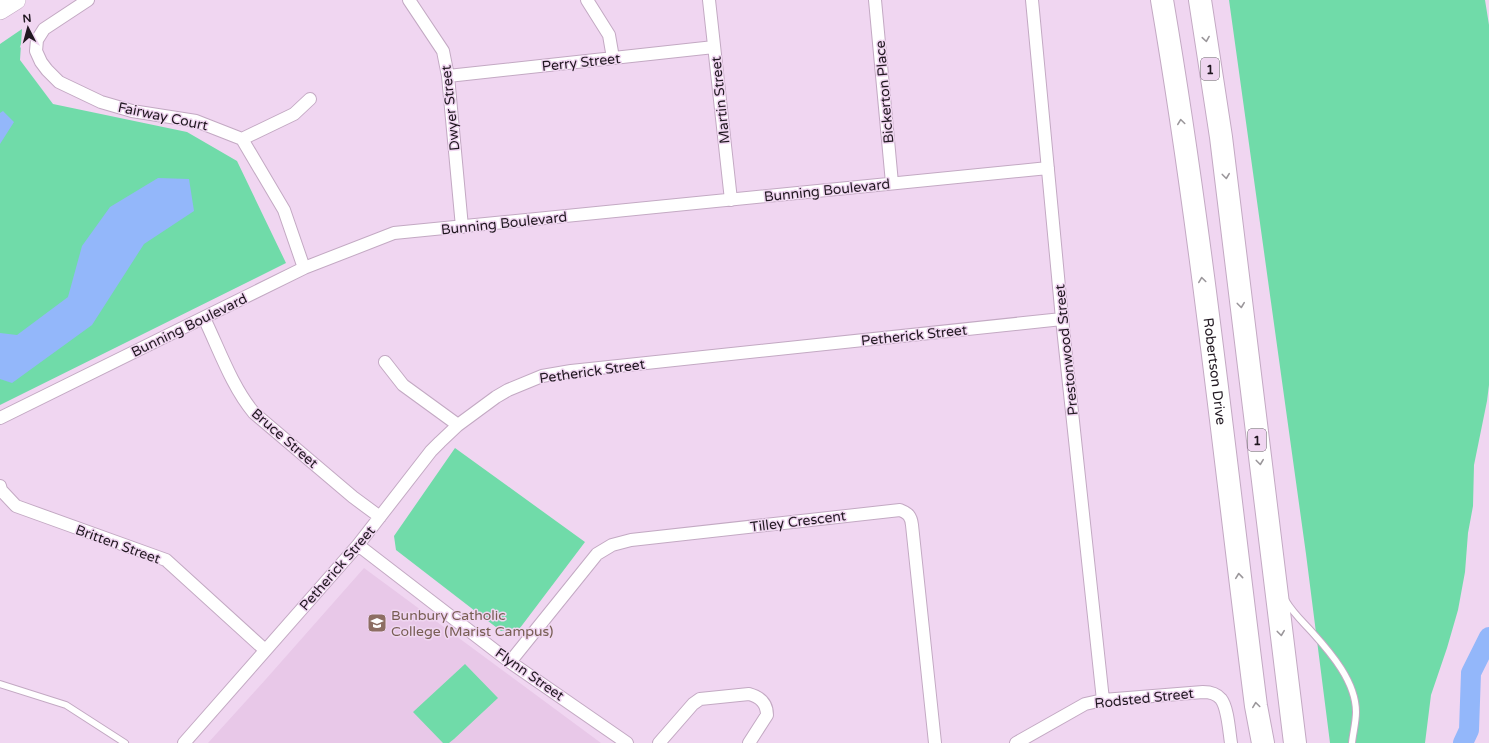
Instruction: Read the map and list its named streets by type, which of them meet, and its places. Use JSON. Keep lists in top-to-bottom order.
{
  "streets": {
    "highway": ["1", "Robertson Drive"],
    "street": [
      "Perry Street",
      "Bickerton Place",
      "Martin Street",
      "Dwyer Street",
      "Fairway Court",
      "Bunning Boulevard",
      "Petherick Street",
      "Prestonwood Street",
      "Bruce Street",
      "Tilley Crescent",
      "Britten Street",
      "Flynn Street",
      "Rodsted Street"
    ]
  },
  "crossings": [
    ["Perry Street", "Martin Street"],
    ["Perry Street", "Dwyer Street"],
    ["Bickerton Place", "Bunning Boulevard"],
    ["Martin Street", "Bunning Boulevard"],
    ["Dwyer Street", "Bunning Boulevard"],
    ["Bunning Boulevard", "Prestonwood Street"],
    ["Bunning Boulevard", "Bruce Street"],
    ["Petherick Street", "Prestonwood Street"],
    ["Petherick Street", "Bruce Street"],
    ["Petherick Street", "Britten Street"],
    ["Petherick Street", "Flynn Street"],
    ["Prestonwood Street", "Rodsted Street"],
    ["Tilley Crescent", "Flynn Street"]
  ],
  "places": {
    "school or university": ["Bunbury Catholic College (Marist Campus)"]
  },
  "north": "top"
}
